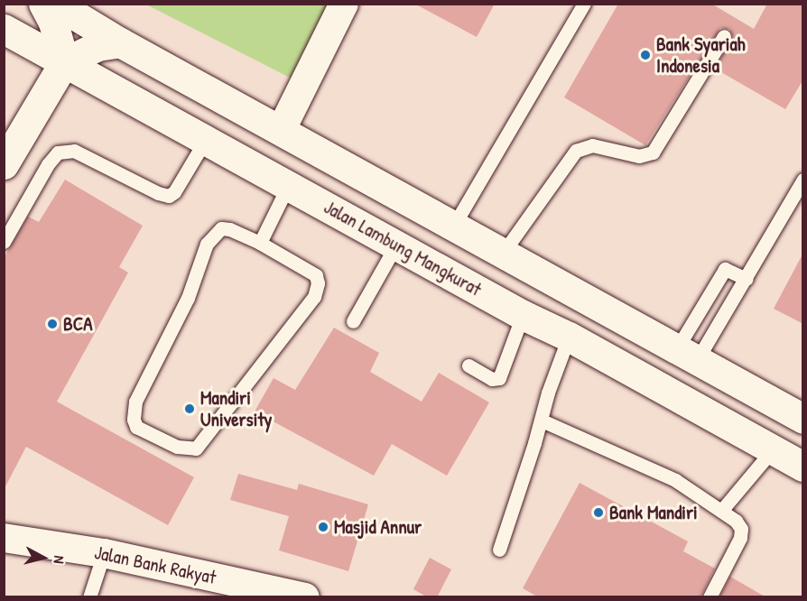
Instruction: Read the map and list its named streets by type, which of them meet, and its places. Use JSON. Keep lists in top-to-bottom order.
{
  "streets": {
    "highway": ["Jalan Lambung Mangkurat"],
    "street": ["Jalan Bank Rakyat"]
  },
  "places": [
    "Bank Syariah Indonesia",
    "BCA",
    "Mandiri University",
    "Bank Mandiri",
    "Masjid Annur"
  ],
  "north": "right"
}
